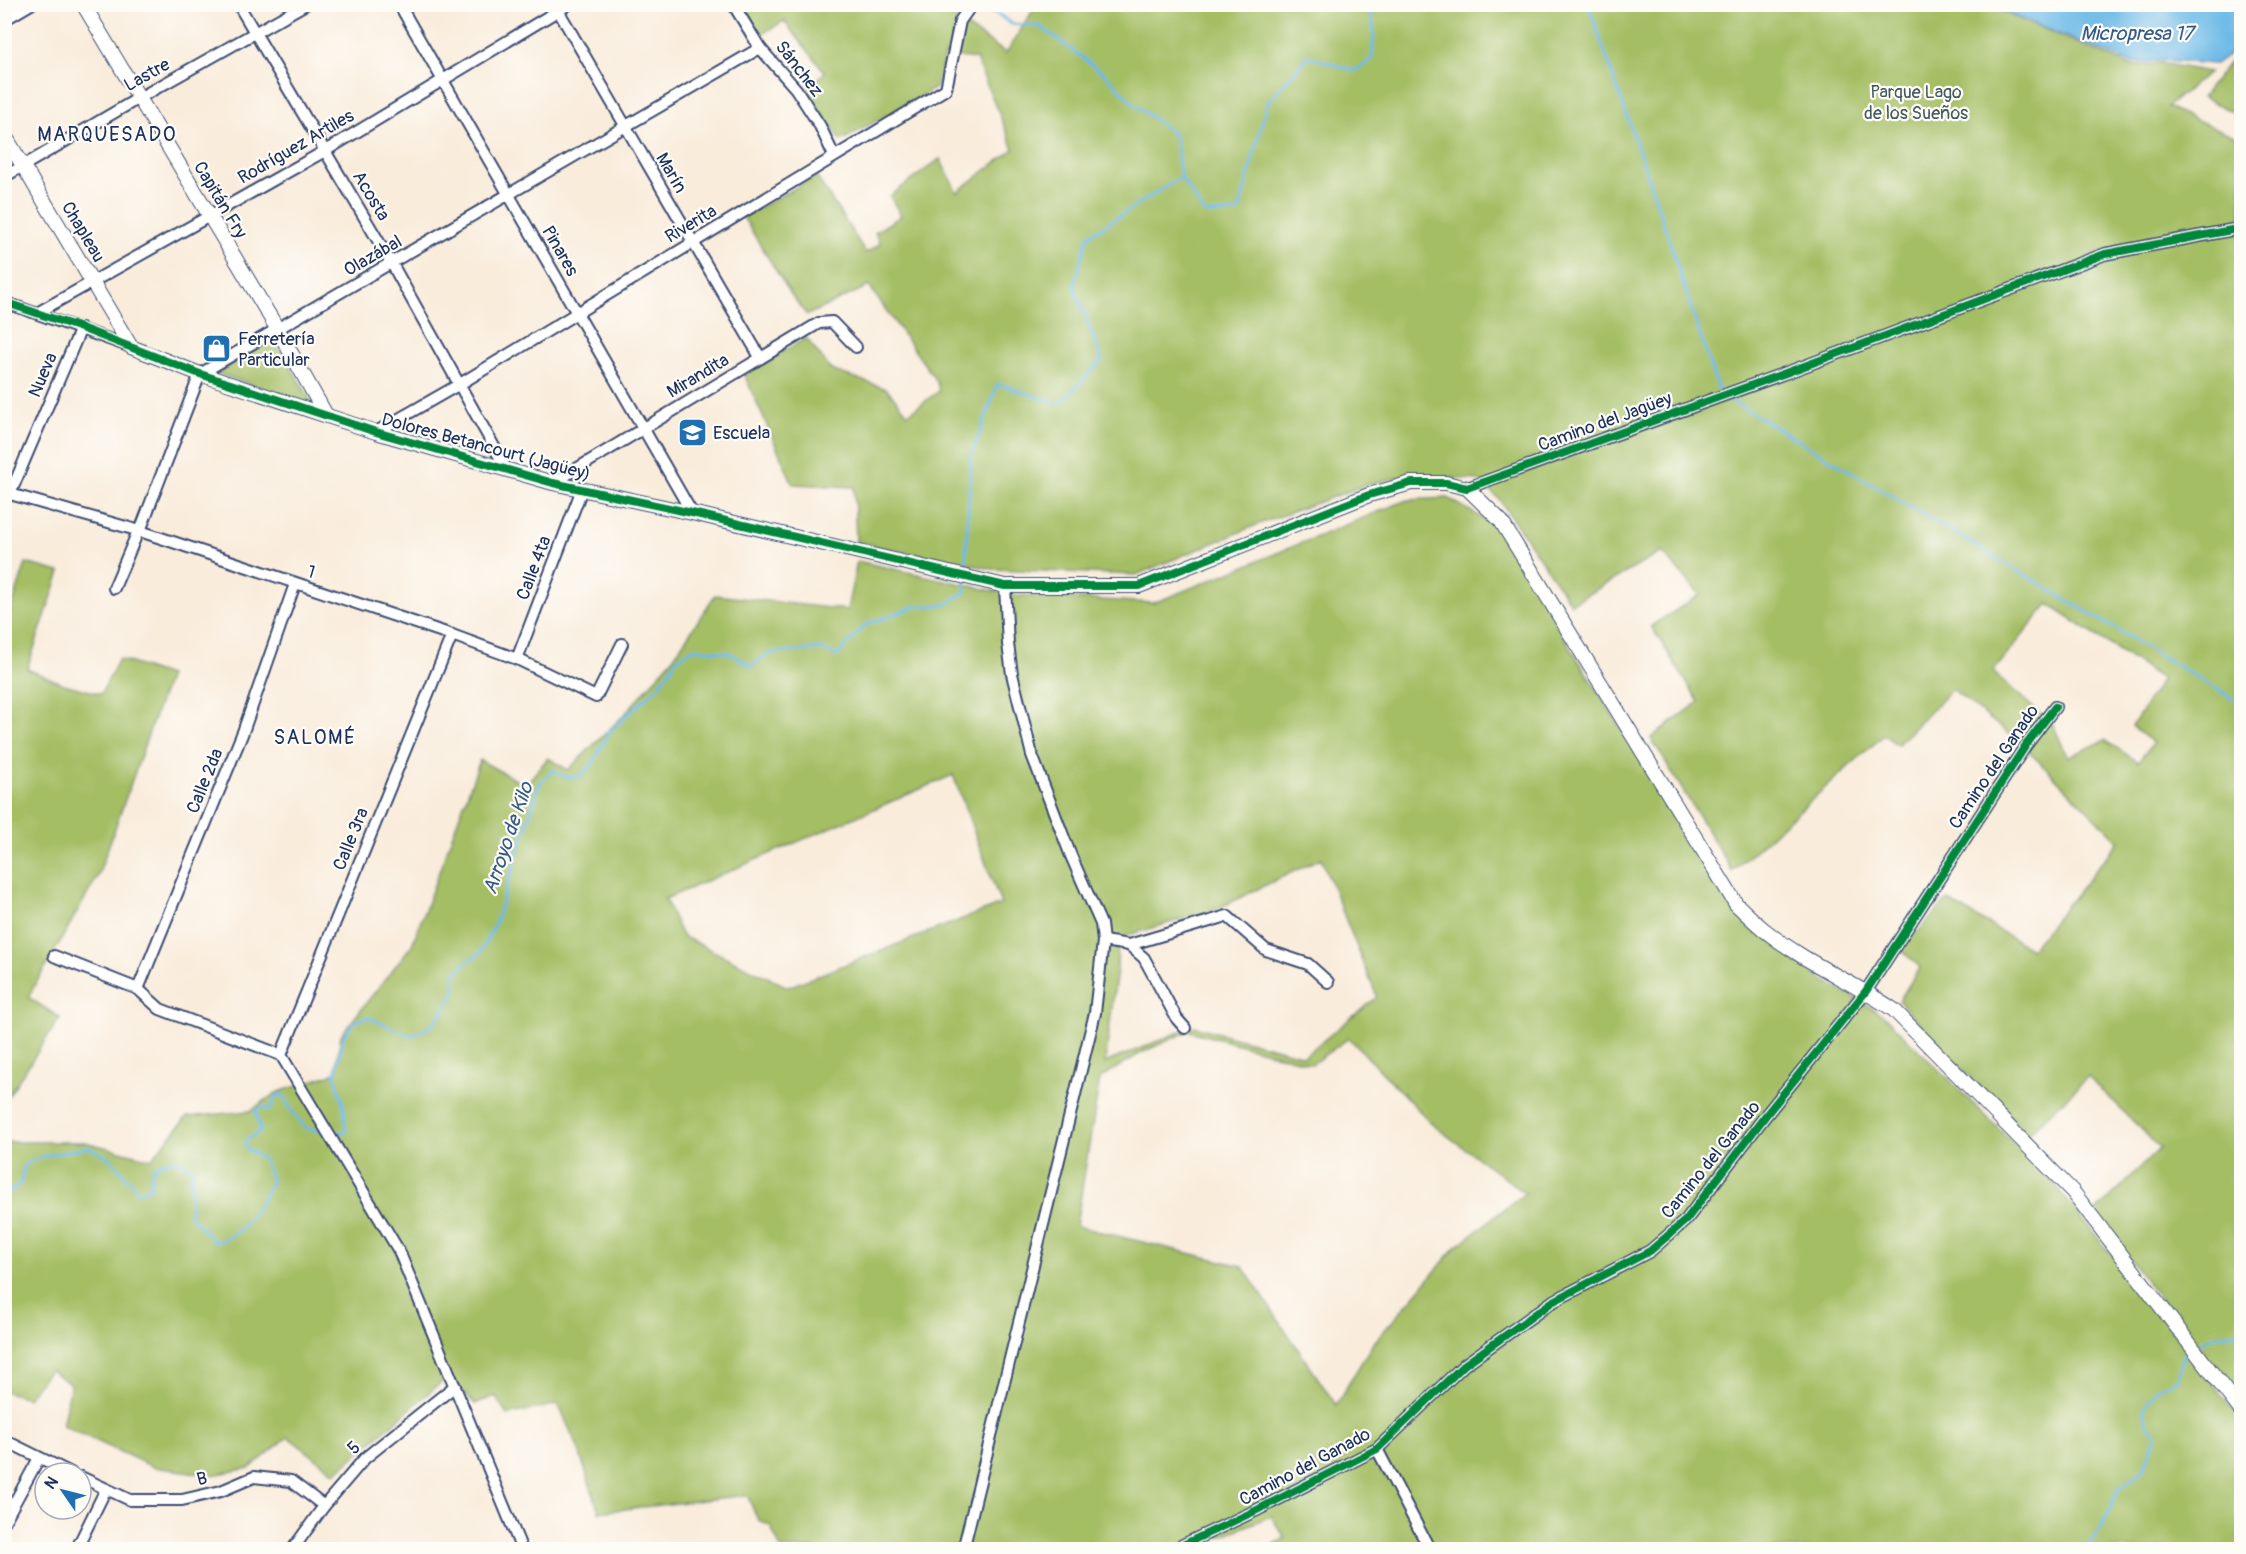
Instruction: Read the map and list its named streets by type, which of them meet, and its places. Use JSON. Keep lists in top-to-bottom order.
{
  "streets": {
    "street": [
      "Sánchez",
      "Lastre",
      "Rodríguez Artiles",
      "Marín",
      "Acosta",
      "Capitán Fry",
      "Riverita",
      "Chapleau",
      "Pinares",
      "Olazábal",
      "Nueva",
      "Mirandita",
      "Camino del Jagüey",
      "Dolores Betancourt (Jagüey)",
      "Calle 4ta",
      "1",
      "Camino del Ganado",
      "Calle 2da",
      "Calle 3ra",
      "5",
      "B"
    ]
  },
  "crossings": [
    ["Sánchez", "Riverita"],
    ["Sánchez", "Olazábal"],
    ["Lastre", "Acosta"],
    ["Lastre", "Capitán Fry"],
    ["Lastre", "Chapleau"],
    ["Rodríguez Artiles", "Marín"],
    ["Rodríguez Artiles", "Acosta"],
    ["Rodríguez Artiles", "Capitán Fry"],
    ["Rodríguez Artiles", "Chapleau"],
    ["Rodríguez Artiles", "Pinares"],
    ["Rodríguez Artiles", "Dolores Betancourt (Jagüey)"],
    ["Marín", "Riverita"],
    ["Marín", "Olazábal"],
    ["Marín", "Mirandita"],
    ["Acosta", "Riverita"],
    ["Acosta", "Olazábal"],
    ["Acosta", "Dolores Betancourt (Jagüey)"],
    ["Capitán Fry", "Olazábal"],
    ["Capitán Fry", "Dolores Betancourt (Jagüey)"],
    ["Riverita", "Pinares"],
    ["Riverita", "Dolores Betancourt (Jagüey)"],
    ["Chapleau", "Dolores Betancourt (Jagüey)"],
    ["Pinares", "Olazábal"],
    ["Pinares", "Mirandita"],
    ["Pinares", "Dolores Betancourt (Jagüey)"],
    ["Olazábal", "Dolores Betancourt (Jagüey)"],
    ["Nueva", "Dolores Betancourt (Jagüey)"],
    ["Nueva", "1"],
    ["Mirandita", "Dolores Betancourt (Jagüey)"],
    ["Camino del Jagüey", "Dolores Betancourt (Jagüey)"],
    ["Dolores Betancourt (Jagüey)", "Calle 4ta"],
    ["Calle 4ta", "1"],
    ["1", "Calle 2da"],
    ["1", "Calle 3ra"],
    ["5", "B"]
  ],
  "districts": ["MARQUESADO", "SALOMÉ"],
  "water": ["Micropresa 17", "Arroyo de Kilo"],
  "parks": ["Parque Lago de los Sueños"],
  "places": {
    "shop": ["Ferretería Particular"],
    "school or university": ["Escuela"]
  },
  "north": "top left"
}
